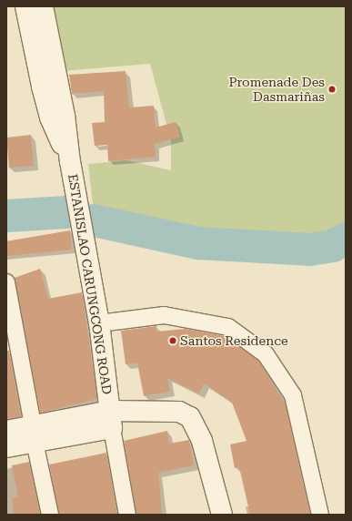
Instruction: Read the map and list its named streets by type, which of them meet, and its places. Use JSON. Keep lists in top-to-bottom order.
{
  "streets": {
    "street": ["ESTANISLAO CARUNGCONG ROAD"]
  },
  "places": ["Promenade Des Dasmariñas", "Santos Residence"]
}
